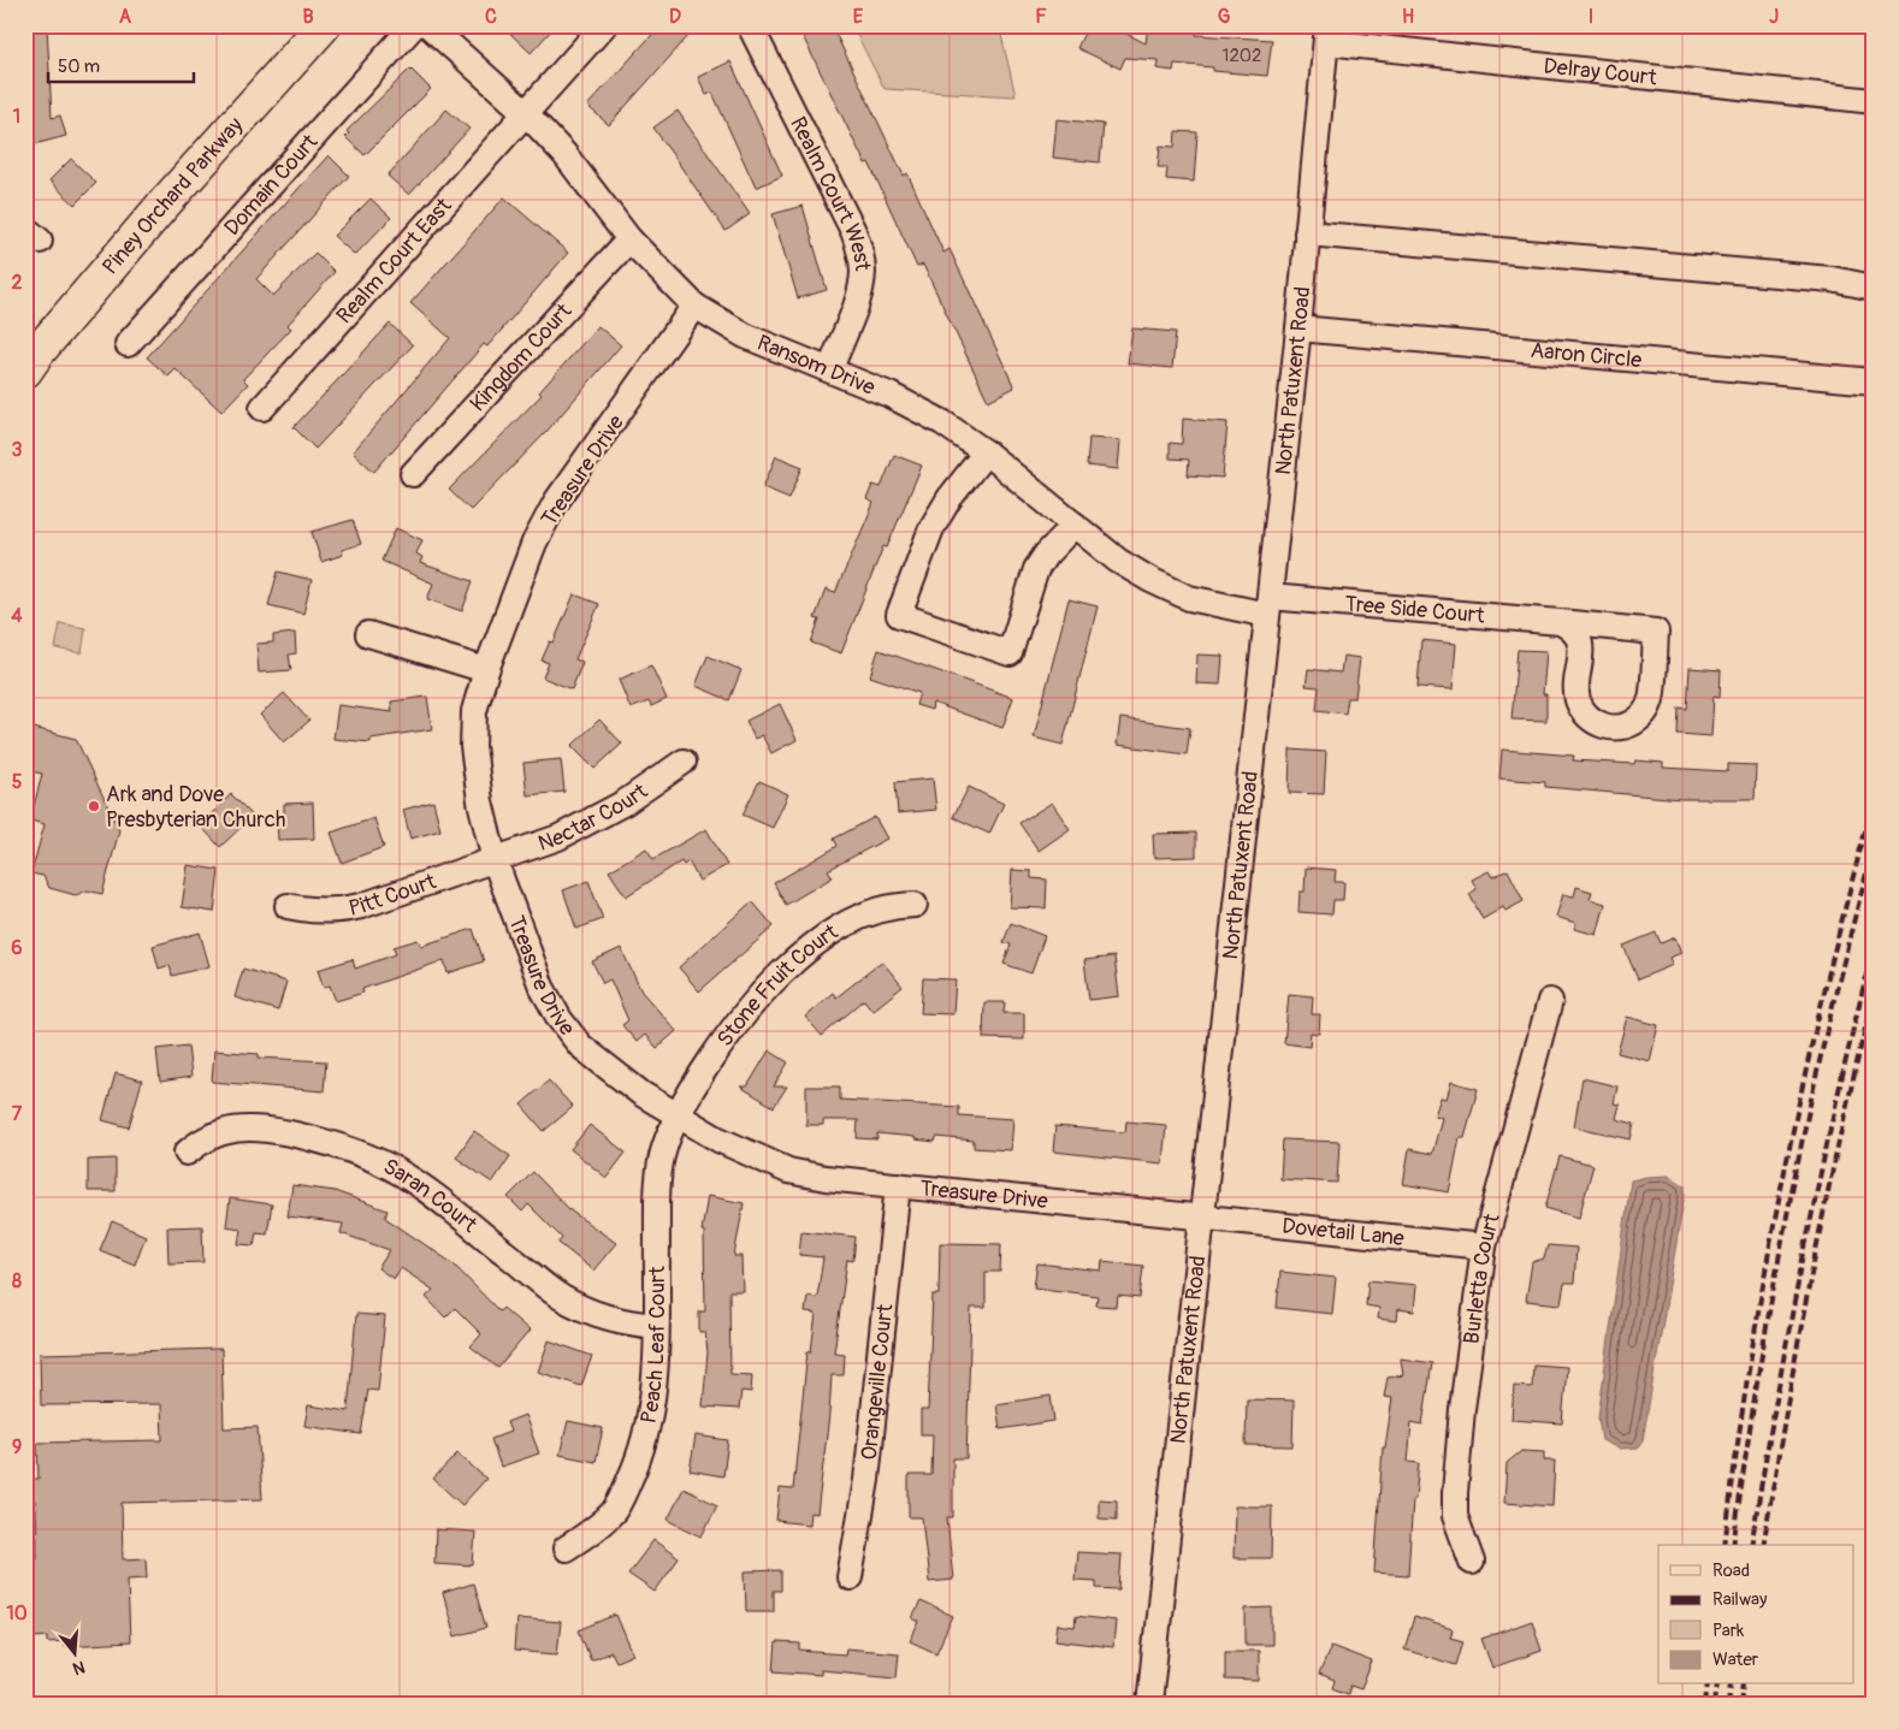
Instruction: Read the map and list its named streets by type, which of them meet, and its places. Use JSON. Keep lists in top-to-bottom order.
{
  "streets": {
    "main road": ["Piney Orchard Parkway"],
    "street": [
      "Delray Court",
      "Domain Court",
      "Realm Court West",
      "Realm Court East",
      "Aaron Circle",
      "Kingdom Court",
      "Ransom Drive",
      "North Patuxent Road",
      "Treasure Drive",
      "Tree Side Court",
      "Nectar Court",
      "Pitt Court",
      "Stone Fruit Court",
      "Saran Court",
      "Dovetail Lane",
      "Burletta Court",
      "Peach Leaf Court",
      "Orangeville Court"
    ]
  },
  "crossings": [
    ["Delray Court", "North Patuxent Road"],
    ["Realm Court West", "Ransom Drive"],
    ["Realm Court East", "Ransom Drive"],
    ["Aaron Circle", "North Patuxent Road"],
    ["Kingdom Court", "Ransom Drive"],
    ["Ransom Drive", "North Patuxent Road"],
    ["Ransom Drive", "Treasure Drive"],
    ["Ransom Drive", "Tree Side Court"],
    ["North Patuxent Road", "Treasure Drive"],
    ["North Patuxent Road", "Tree Side Court"],
    ["North Patuxent Road", "Dovetail Lane"],
    ["Treasure Drive", "Nectar Court"],
    ["Treasure Drive", "Pitt Court"],
    ["Treasure Drive", "Stone Fruit Court"],
    ["Treasure Drive", "Dovetail Lane"],
    ["Treasure Drive", "Peach Leaf Court"],
    ["Treasure Drive", "Orangeville Court"],
    ["Nectar Court", "Pitt Court"],
    ["Stone Fruit Court", "Peach Leaf Court"],
    ["Saran Court", "Peach Leaf Court"],
    ["Dovetail Lane", "Burletta Court"]
  ],
  "places": ["Ark and Dove Presbyterian Church"],
  "house_numbers": ["1202"],
  "legend": [
    "Road",
    "Railway",
    "Park",
    "Water"
  ],
  "scale_bar": "50 m",
  "north": "bottom",
  "grid": {
    "columns": [
      "A",
      "B",
      "C",
      "D",
      "E",
      "F",
      "G",
      "H",
      "I",
      "J"
    ],
    "rows": [
      "1",
      "2",
      "3",
      "4",
      "5",
      "6",
      "7",
      "8",
      "9",
      "10"
    ]
  }
}
